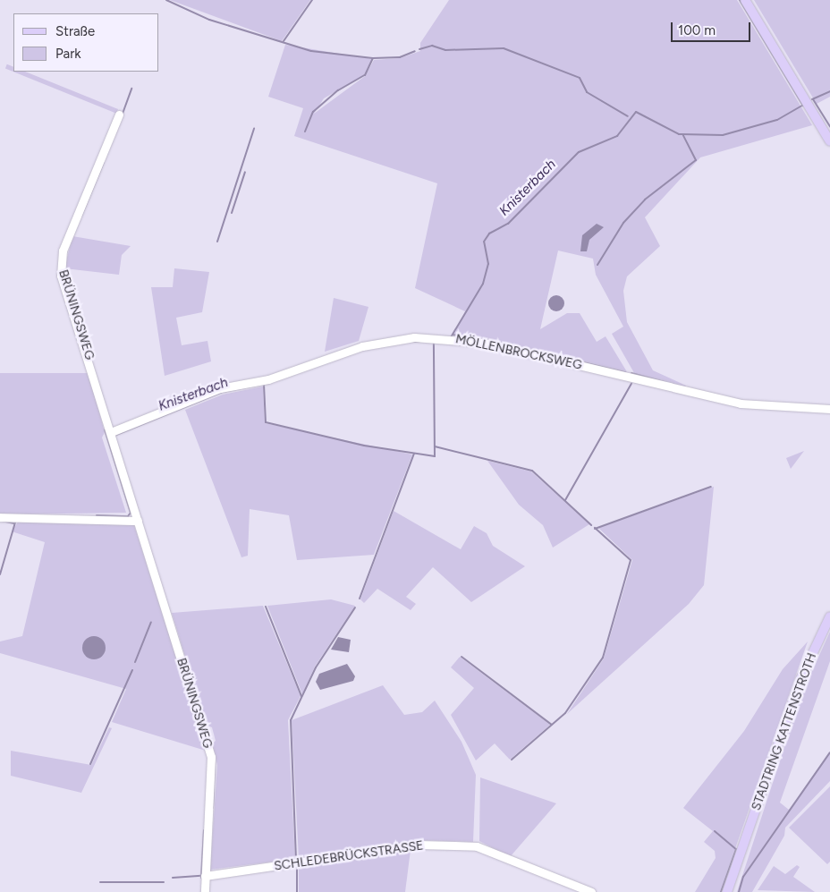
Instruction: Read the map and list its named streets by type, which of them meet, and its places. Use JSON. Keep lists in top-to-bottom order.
{
  "streets": {
    "main road": ["STADTRING KATTENSTROTH"],
    "street": ["BRÜNINGSWEG", "MÖLLENBROCKSWEG", "SCHLEDEBRÜCKSTRASSE"]
  },
  "crossings": [
    ["BRÜNINGSWEG", "MÖLLENBROCKSWEG"],
    ["BRÜNINGSWEG", "SCHLEDEBRÜCKSTRASSE"]
  ],
  "water": ["Knisterbach"],
  "legend": ["Straße", "Park"],
  "scale_bar": "100 m"
}
